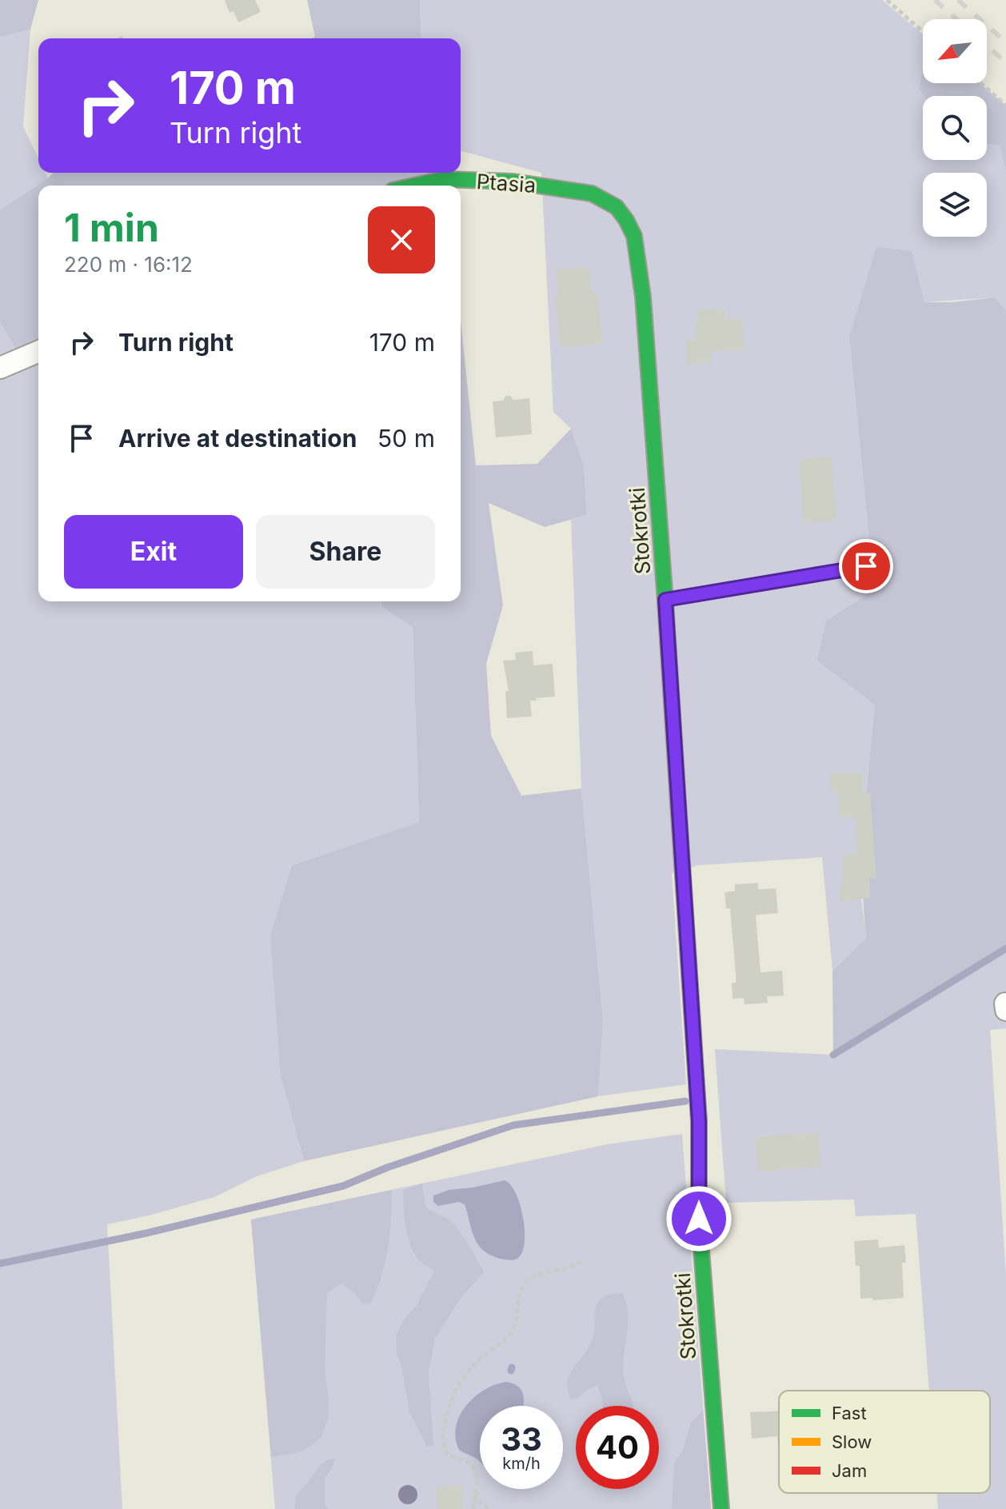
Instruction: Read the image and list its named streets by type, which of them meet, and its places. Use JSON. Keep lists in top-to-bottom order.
{
  "streets": {
    "street": ["Ptasia", "Stokrotki"]
  },
  "crossings": [
    ["Ptasia", "Stokrotki"]
  ],
  "legend": ["Fast", "Slow", "Jam"],
  "north": "bottom left",
  "page": {
    "turn": ["170 m", "Turn right"],
    "heading": ["1 min", "220 m · 16:12"],
    "list": [
      {
        "name": "Turn right",
        "value": "170 m"
      },
      {
        "name": "Arrive at destination",
        "value": "50 m"
      }
    ],
    "buttons": ["Exit", "Share"],
    "speed": "33 km/h",
    "limit": "40"
  }
}
